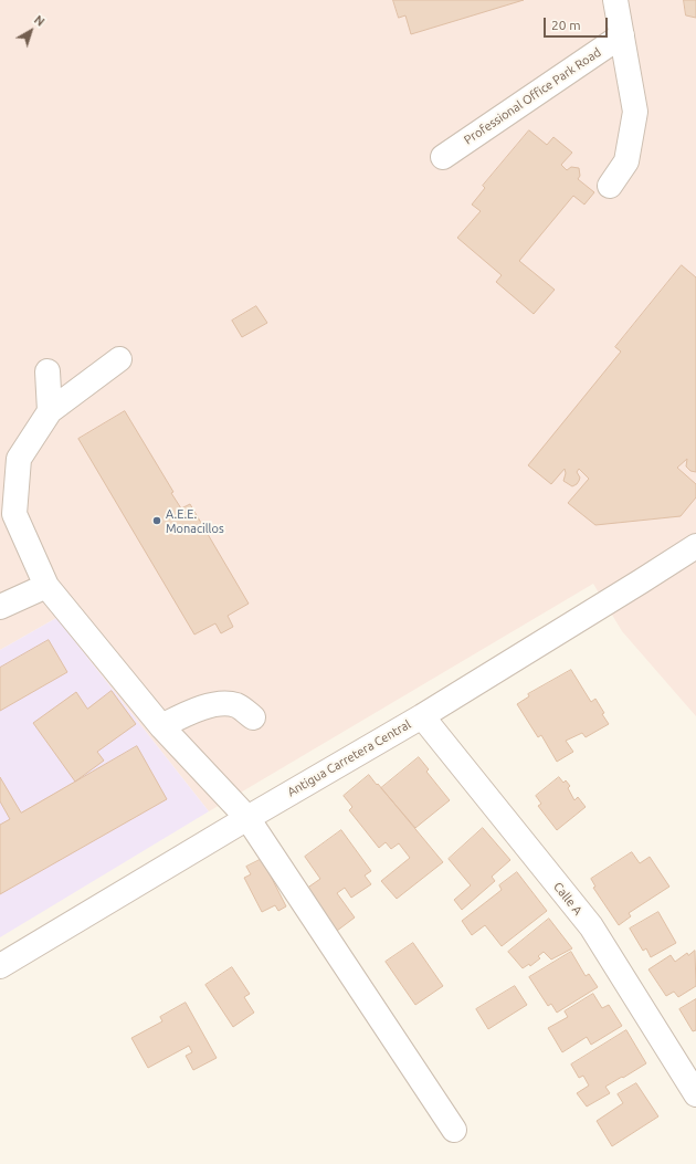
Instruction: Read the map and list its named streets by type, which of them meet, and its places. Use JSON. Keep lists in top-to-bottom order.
{
  "streets": {
    "street": ["Professional Office Park Road", "Antigua Carretera Central", "Calle A"]
  },
  "crossings": [
    ["Antigua Carretera Central", "Calle A"]
  ],
  "places": ["A.E.E. Monacillos"],
  "scale_bar": "20 m",
  "north": "top right"
}
